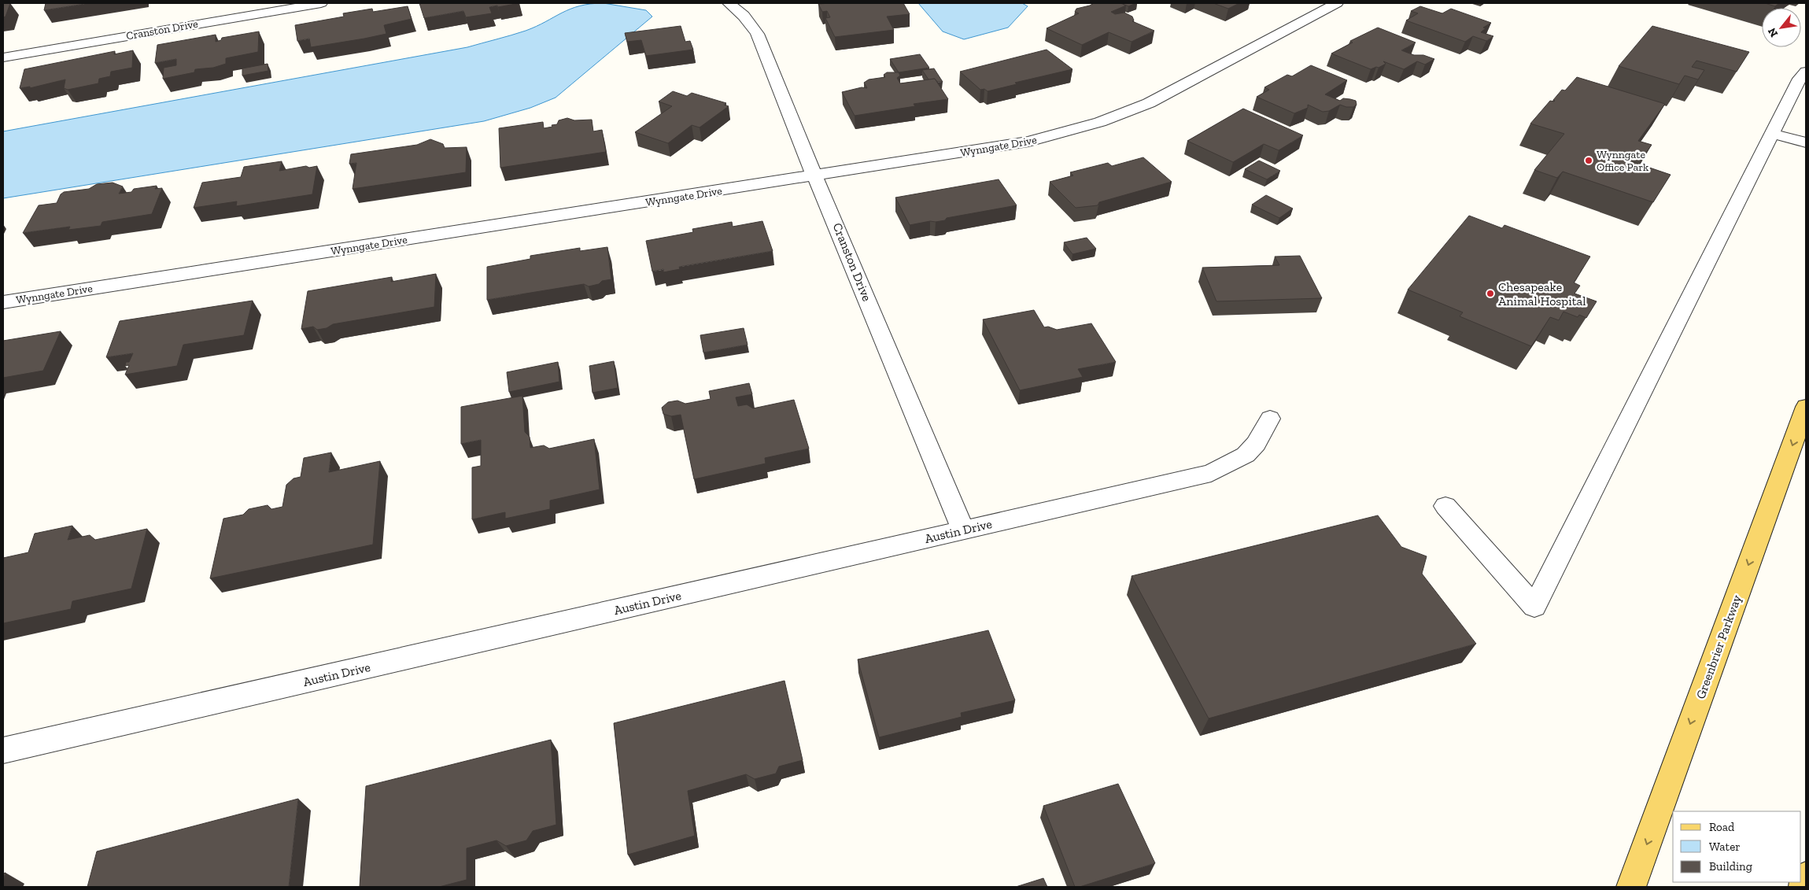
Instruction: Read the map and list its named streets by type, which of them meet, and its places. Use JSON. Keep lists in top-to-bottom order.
{
  "streets": {
    "main road": ["Greenbrier Parkway"],
    "street": ["Cranston Drive", "Wynngate Drive", "Austin Drive"]
  },
  "crossings": [
    ["Cranston Drive", "Wynngate Drive"],
    ["Cranston Drive", "Austin Drive"]
  ],
  "one_way": ["Greenbrier Parkway"],
  "places": ["Wynngate Office Park", "Chesapeake Animal Hospital"],
  "legend": ["Road", "Water", "Building"],
  "north": "bottom left"
}
